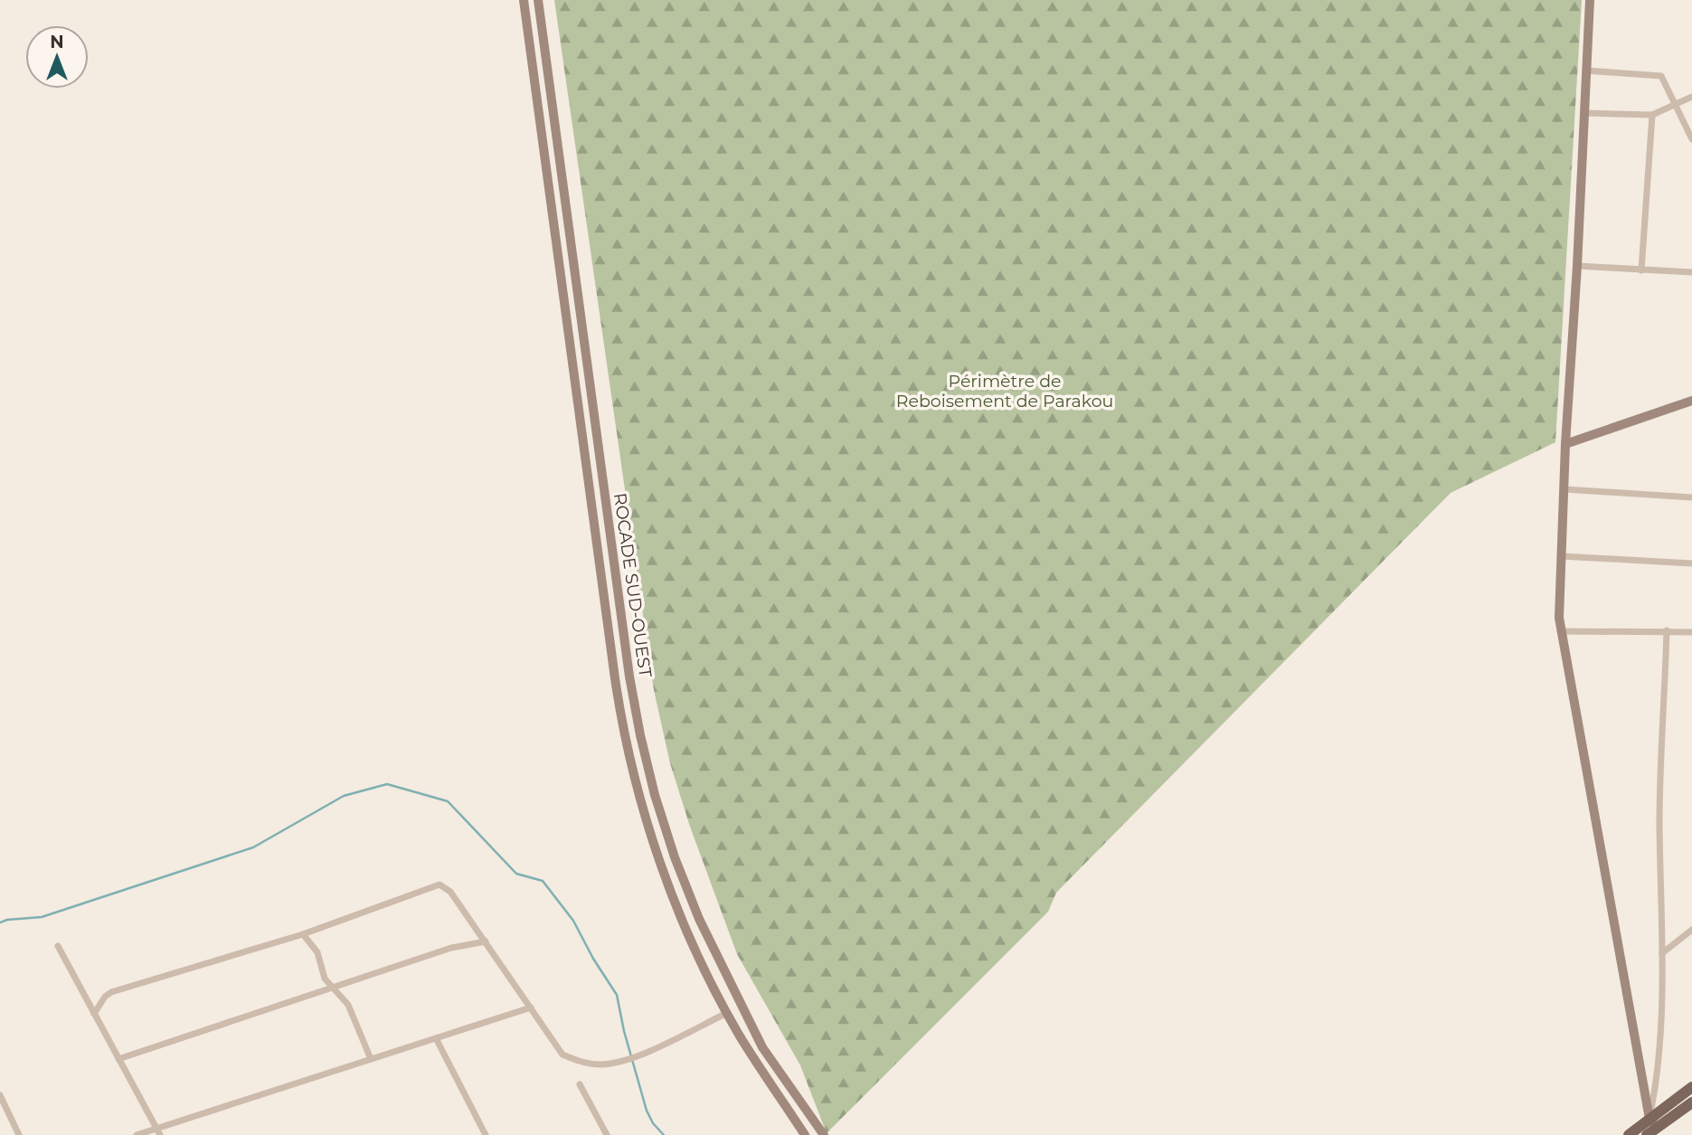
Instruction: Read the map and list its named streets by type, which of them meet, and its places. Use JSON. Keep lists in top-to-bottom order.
{
  "streets": {
    "main road": ["ROCADE SUD-OUEST"]
  },
  "parks": ["Périmètre de Reboisement de Parakou"],
  "north": "top"
}
